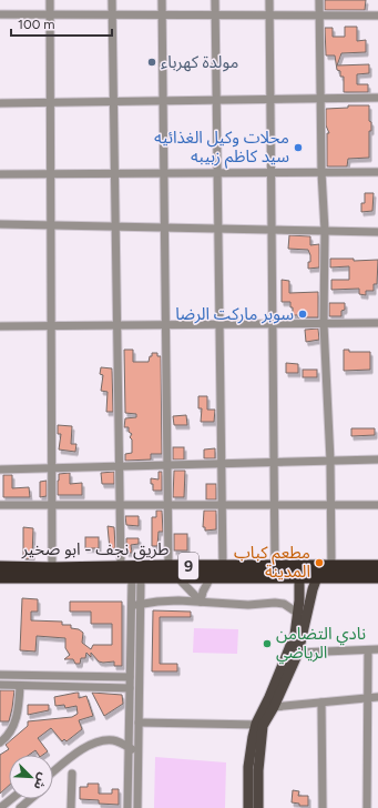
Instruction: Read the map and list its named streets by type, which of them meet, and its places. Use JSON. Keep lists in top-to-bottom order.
{
  "streets": {
    "highway": ["طريق نجف - ابو صخير", "9"]
  },
  "places": [
    "مولدة كهرباء",
    "محلات وكيل الغذائيه سيد كاظم زبيبه",
    "سوبر ماركت الرضا",
    "مطعم كباب المدينة",
    "نادي التضامن الرياضي"
  ],
  "scale_bar": "100 m",
  "north": "bottom right"
}
